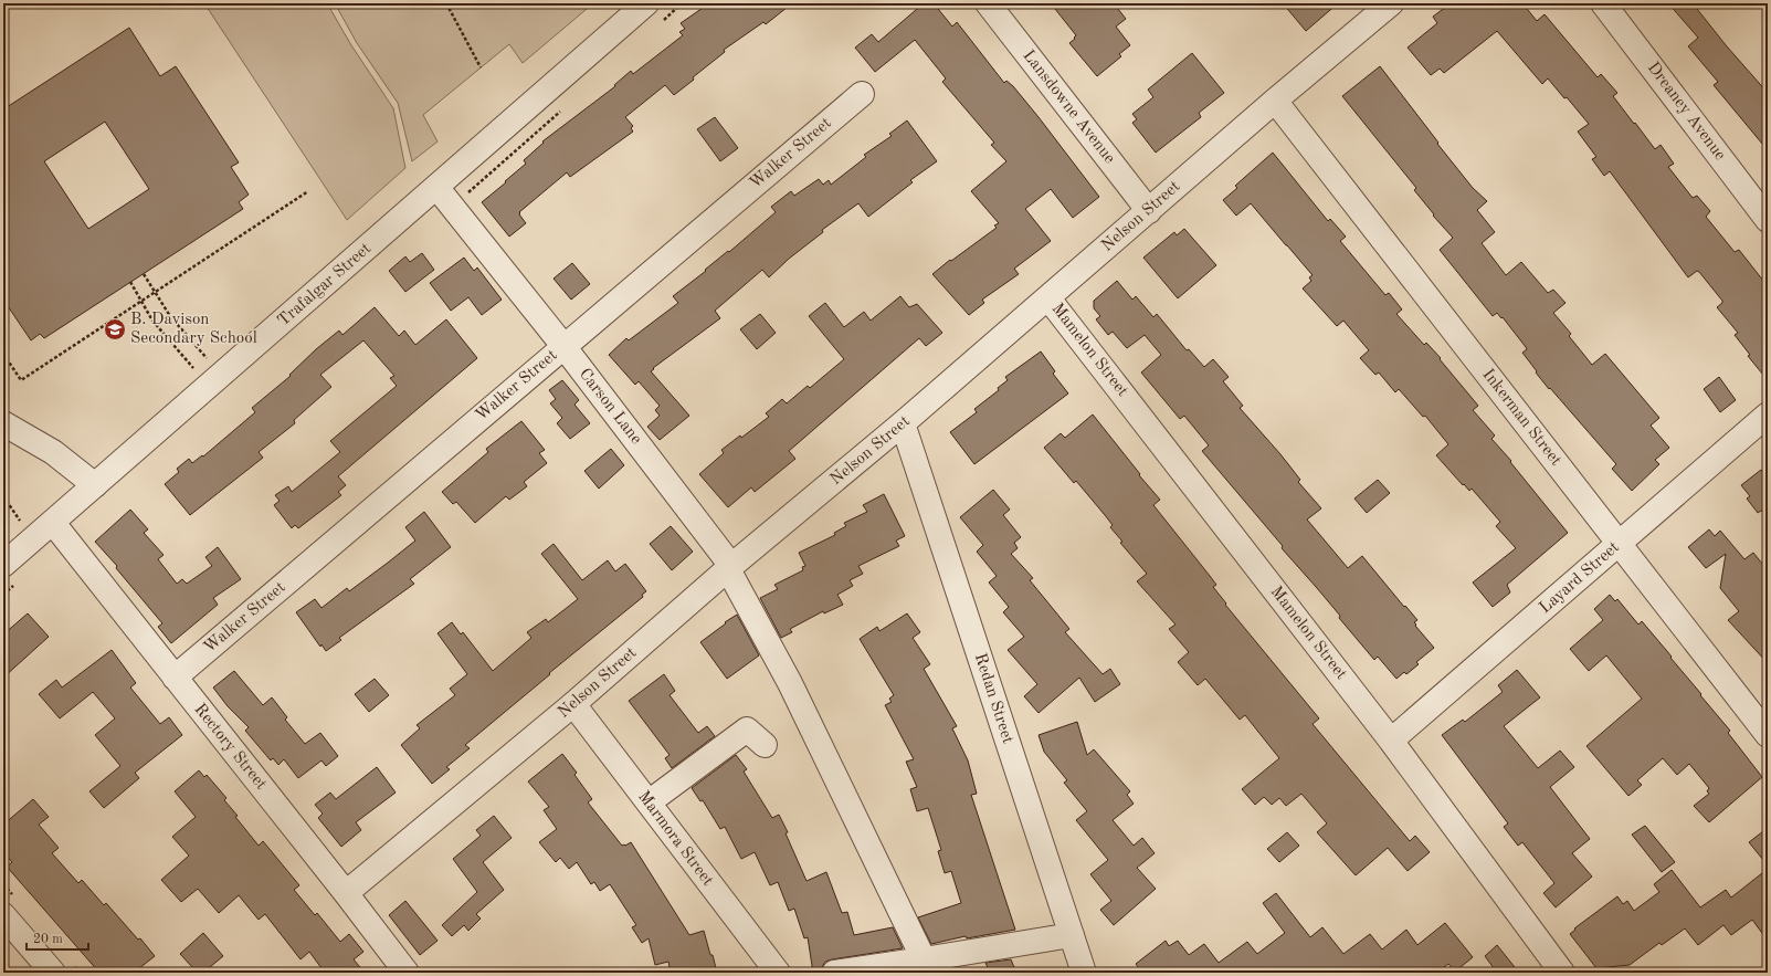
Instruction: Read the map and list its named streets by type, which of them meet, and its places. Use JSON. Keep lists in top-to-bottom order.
{
  "streets": {
    "street": [
      "Lansdowne Avenue",
      "Dreaney Avenue",
      "Walker Street",
      "Nelson Street",
      "Trafalgar Street",
      "Mamelon Street",
      "Carson Lane",
      "Inkerman Street",
      "Layard Street",
      "Redan Street",
      "Rectory Street",
      "Marmora Street"
    ]
  },
  "crossings": [
    ["Lansdowne Avenue", "Nelson Street"],
    ["Walker Street", "Carson Lane"],
    ["Walker Street", "Rectory Street"],
    ["Nelson Street", "Mamelon Street"],
    ["Nelson Street", "Carson Lane"],
    ["Nelson Street", "Inkerman Street"],
    ["Nelson Street", "Redan Street"],
    ["Nelson Street", "Rectory Street"],
    ["Nelson Street", "Marmora Street"],
    ["Trafalgar Street", "Carson Lane"],
    ["Trafalgar Street", "Rectory Street"],
    ["Mamelon Street", "Layard Street"],
    ["Inkerman Street", "Layard Street"]
  ],
  "places": {
    "school or university": ["B. Davison Secondary School"]
  },
  "scale_bar": "20 m"
}
